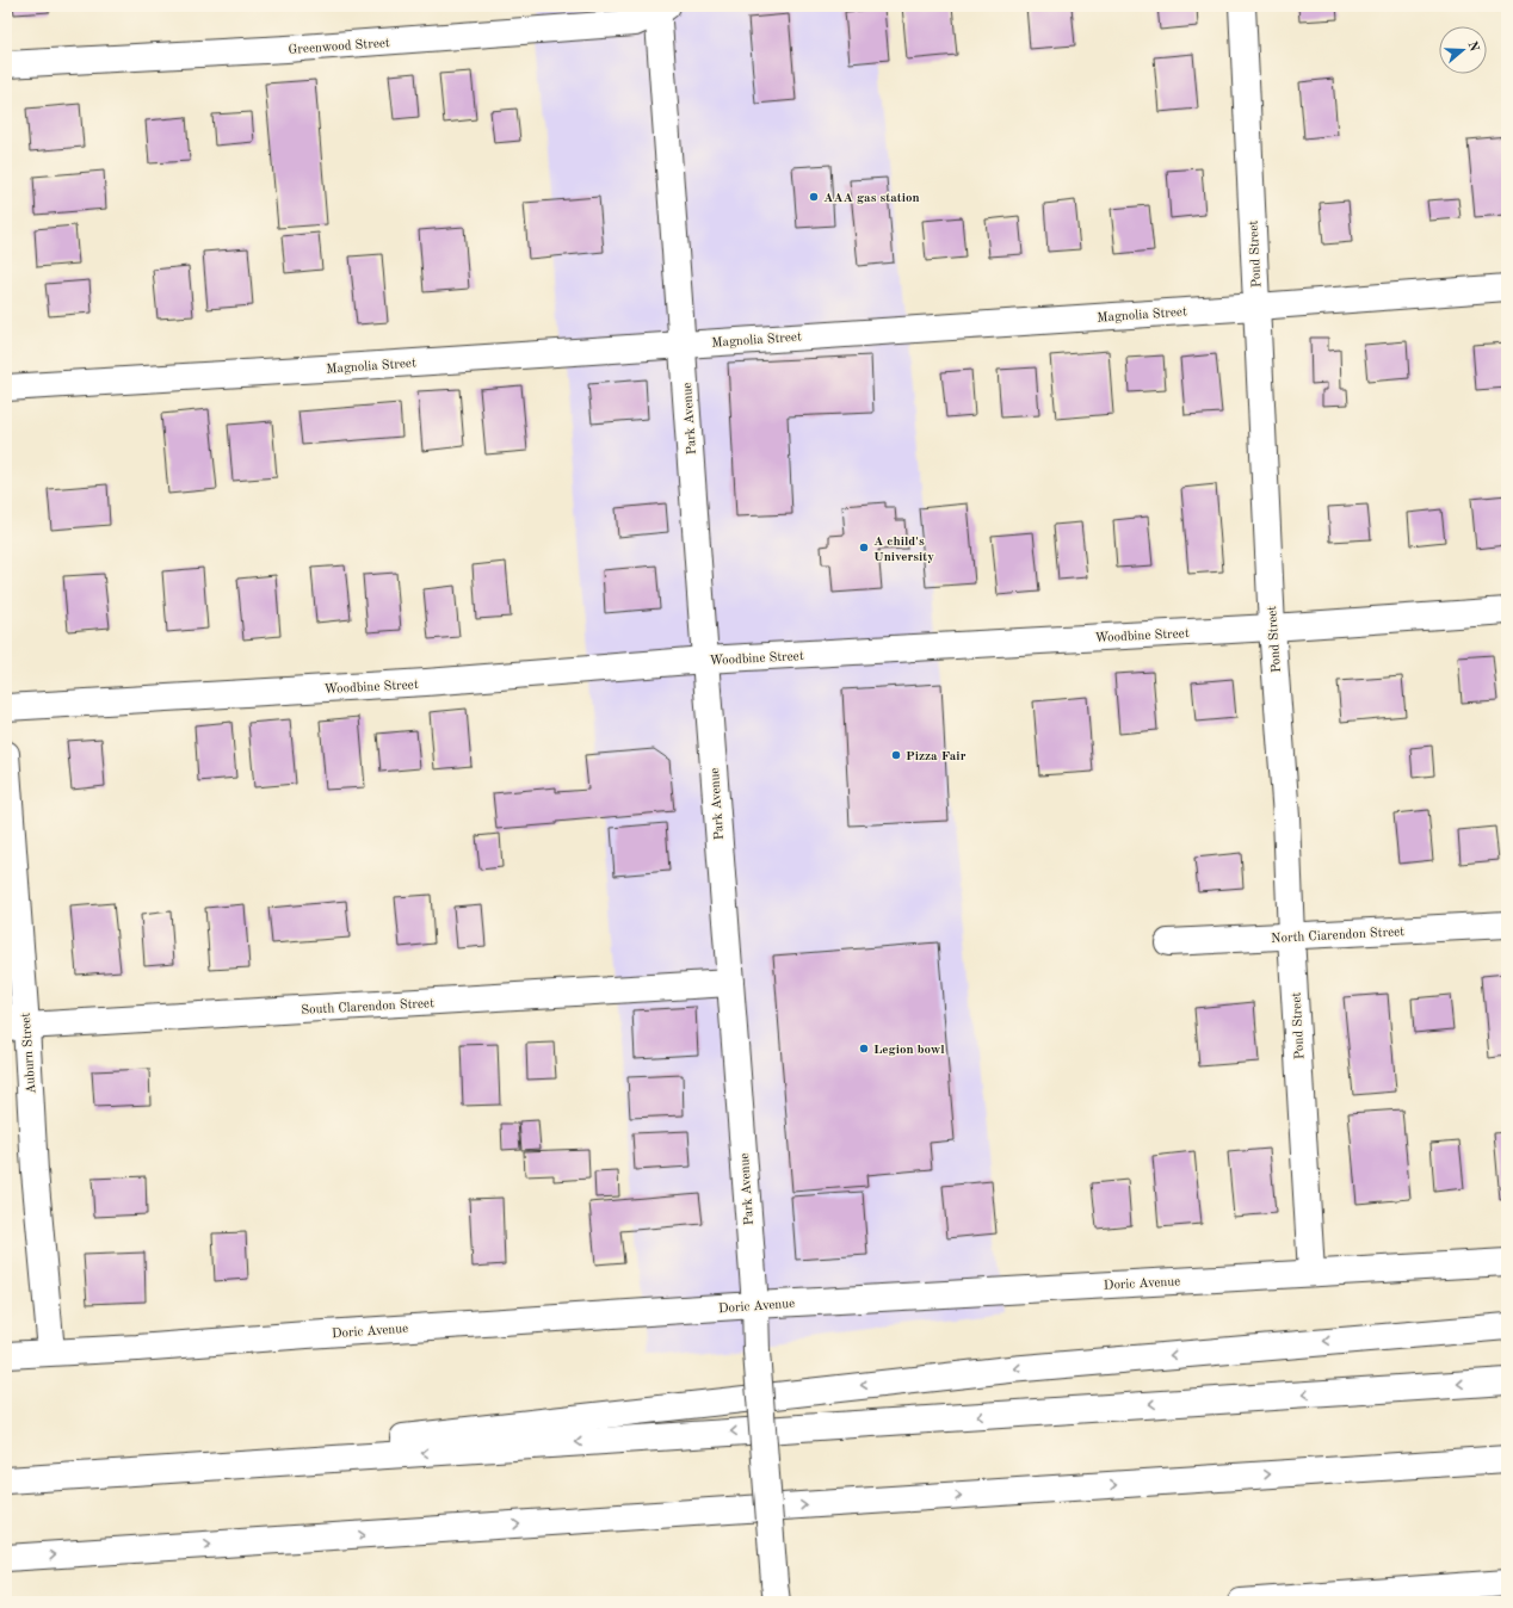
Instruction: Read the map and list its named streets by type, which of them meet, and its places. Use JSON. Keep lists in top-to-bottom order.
{
  "streets": {
    "main road": [
      "Greenwood Street",
      "Pond Street",
      "Magnolia Street",
      "Park Avenue",
      "Woodbine Street",
      "North Ciarendon Street",
      "South Clarendon Street",
      "Auburn Street",
      "Doric Avenue"
    ]
  },
  "crossings": [
    ["Greenwood Street", "Park Avenue"],
    ["Pond Street", "Magnolia Street"],
    ["Pond Street", "Woodbine Street"],
    ["Pond Street", "North Ciarendon Street"],
    ["Pond Street", "Doric Avenue"],
    ["Magnolia Street", "Park Avenue"],
    ["Park Avenue", "Woodbine Street"],
    ["Park Avenue", "South Clarendon Street"],
    ["Park Avenue", "Doric Avenue"],
    ["South Clarendon Street", "Auburn Street"],
    ["Auburn Street", "Doric Avenue"]
  ],
  "places": [
    "AAA gas station",
    "A child's University",
    "Pizza Fair",
    "Legion bowl"
  ],
  "north": "right"
}
